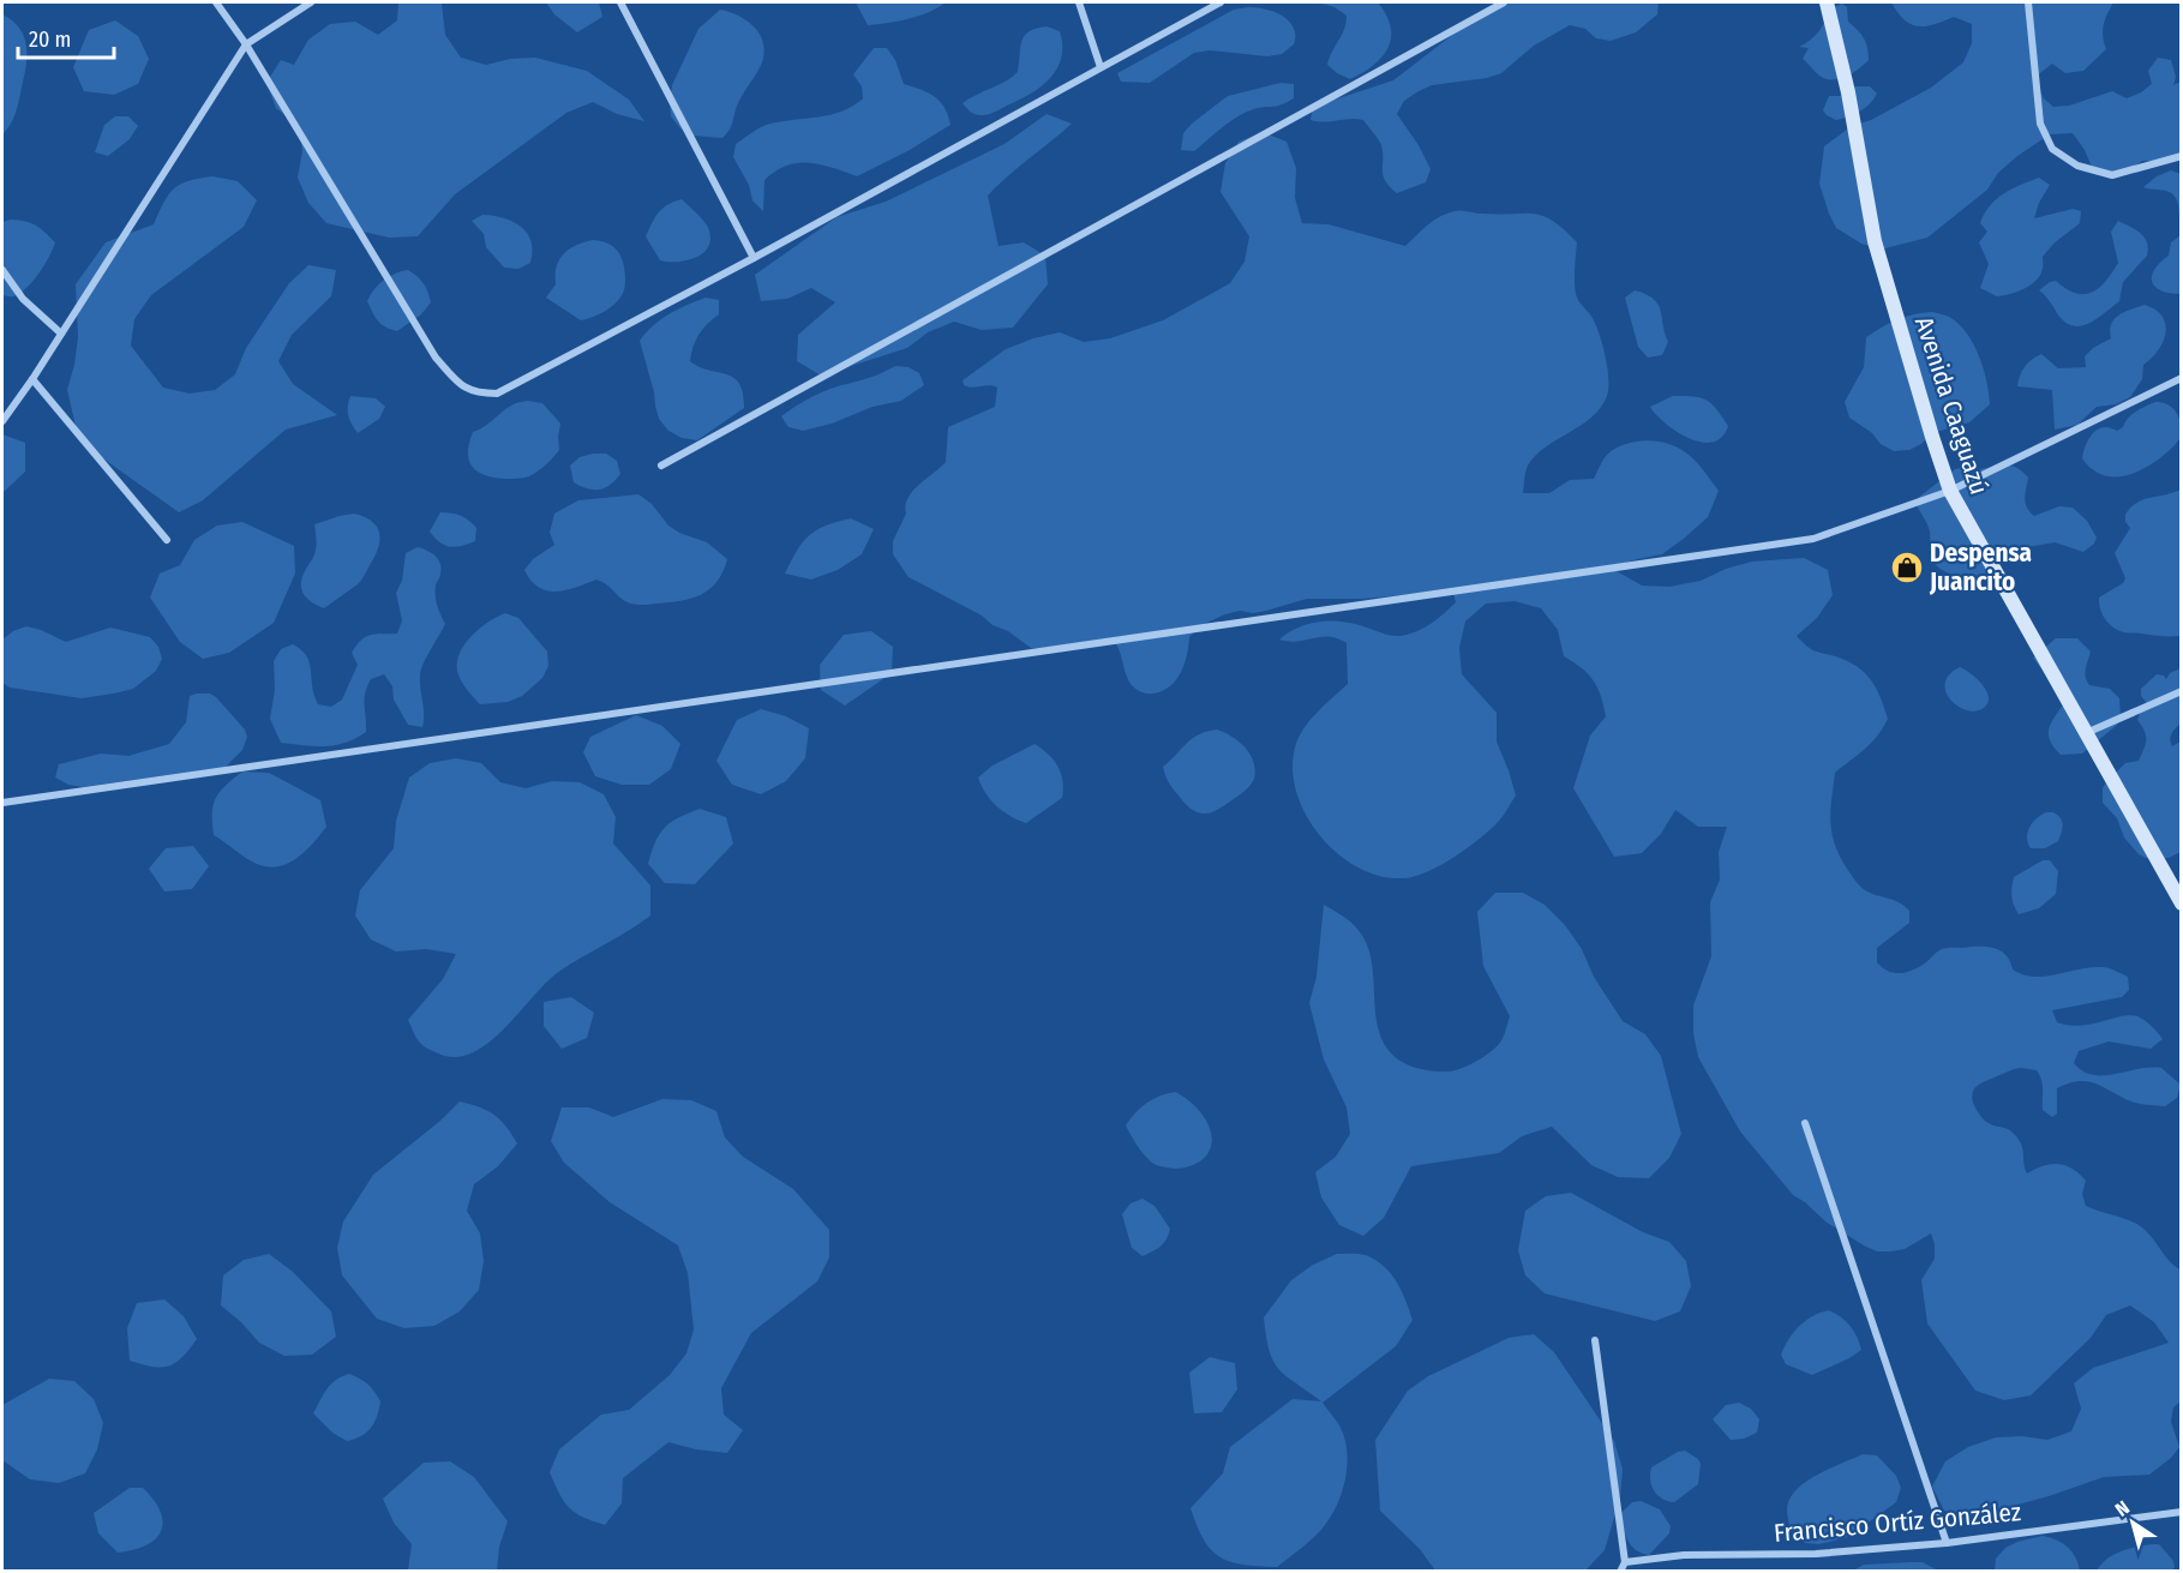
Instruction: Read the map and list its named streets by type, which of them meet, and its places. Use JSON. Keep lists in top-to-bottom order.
{
  "streets": {
    "street": ["Avenida Caaguazú", "Francisco Ortíz González"]
  },
  "places": {
    "shop": ["Despensa Juancito"]
  },
  "scale_bar": "20 m",
  "north": "top left"
}
